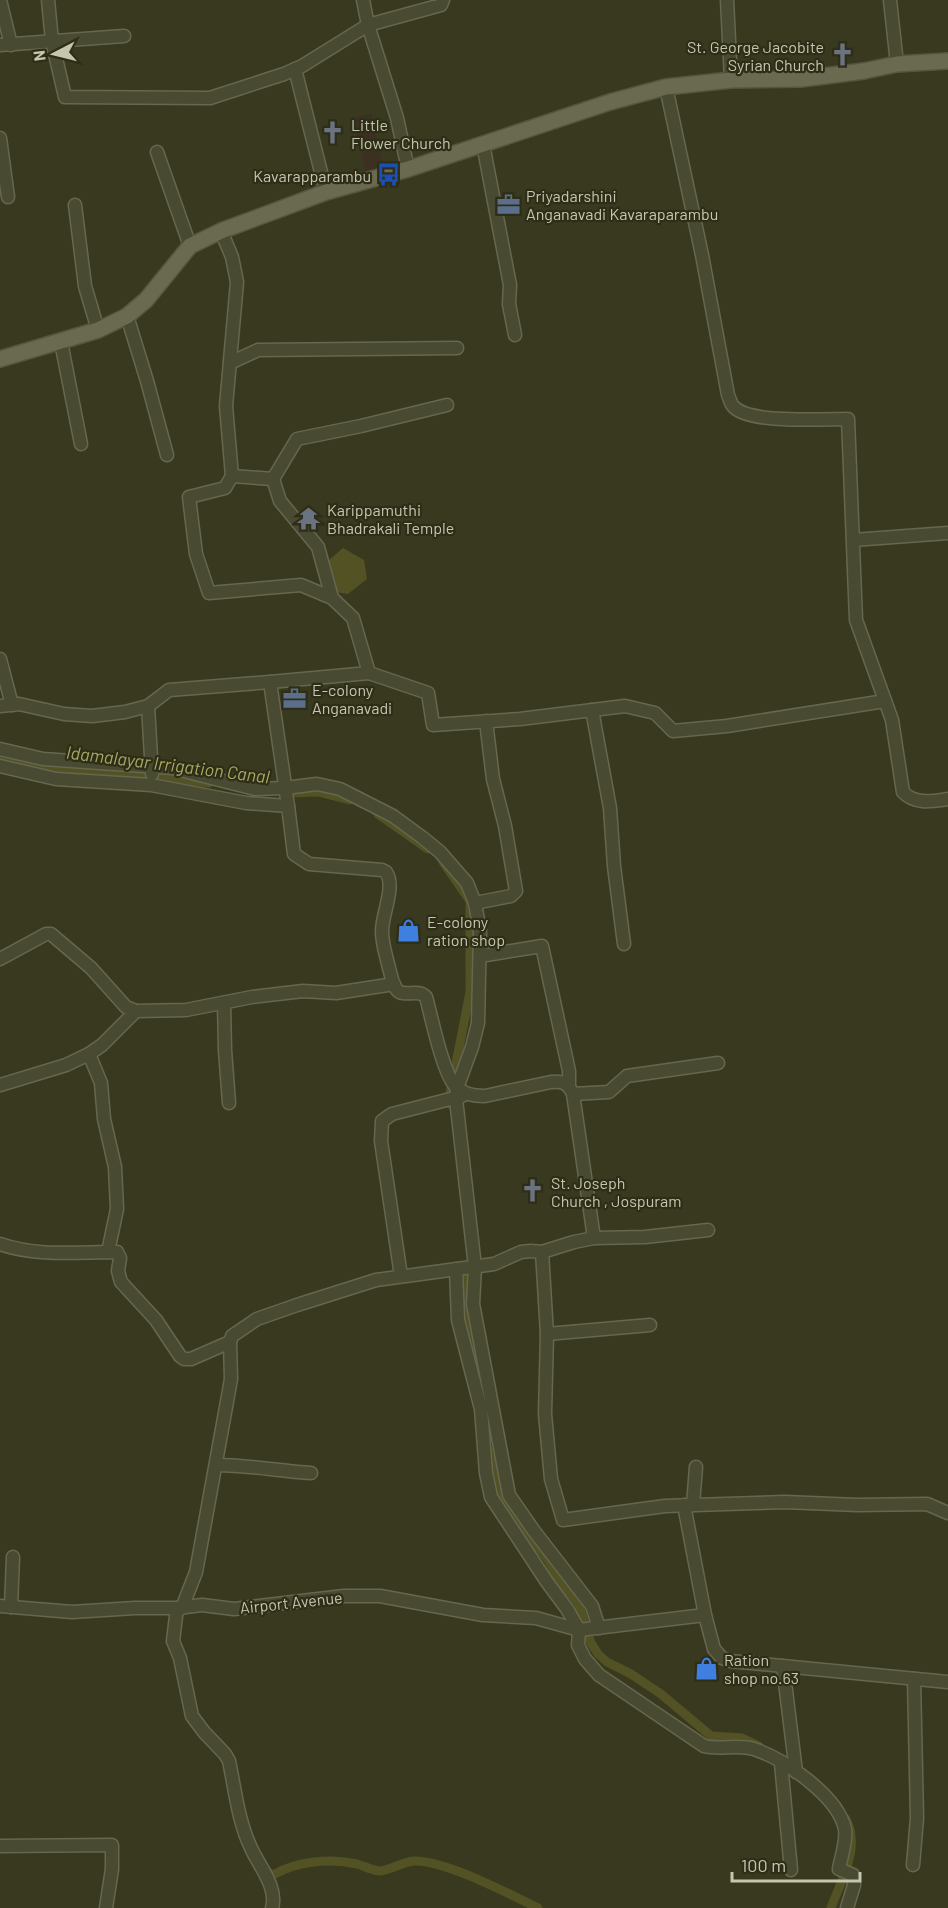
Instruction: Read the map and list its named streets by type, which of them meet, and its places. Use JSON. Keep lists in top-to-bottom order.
{
  "streets": {
    "street": ["Airport Avenue"]
  },
  "water": ["Idamalayar Irrigation Canal"],
  "places": {
    "church": ["St. George Jacobite Syrian Church", "Little Flower Church", "St. Joseph Church , Jospuram"],
    "bus stop": ["Kavarapparambu"],
    "office": ["Priyadarshini Anganavadi Kavaraparambu", "E-colony Anganavadi"],
    "temple": ["Karippamuthi Bhadrakali Temple"],
    "shop": ["E-colony ration shop", "Ration shop no.63"]
  },
  "scale_bar": "100 m",
  "north": "left"
}
